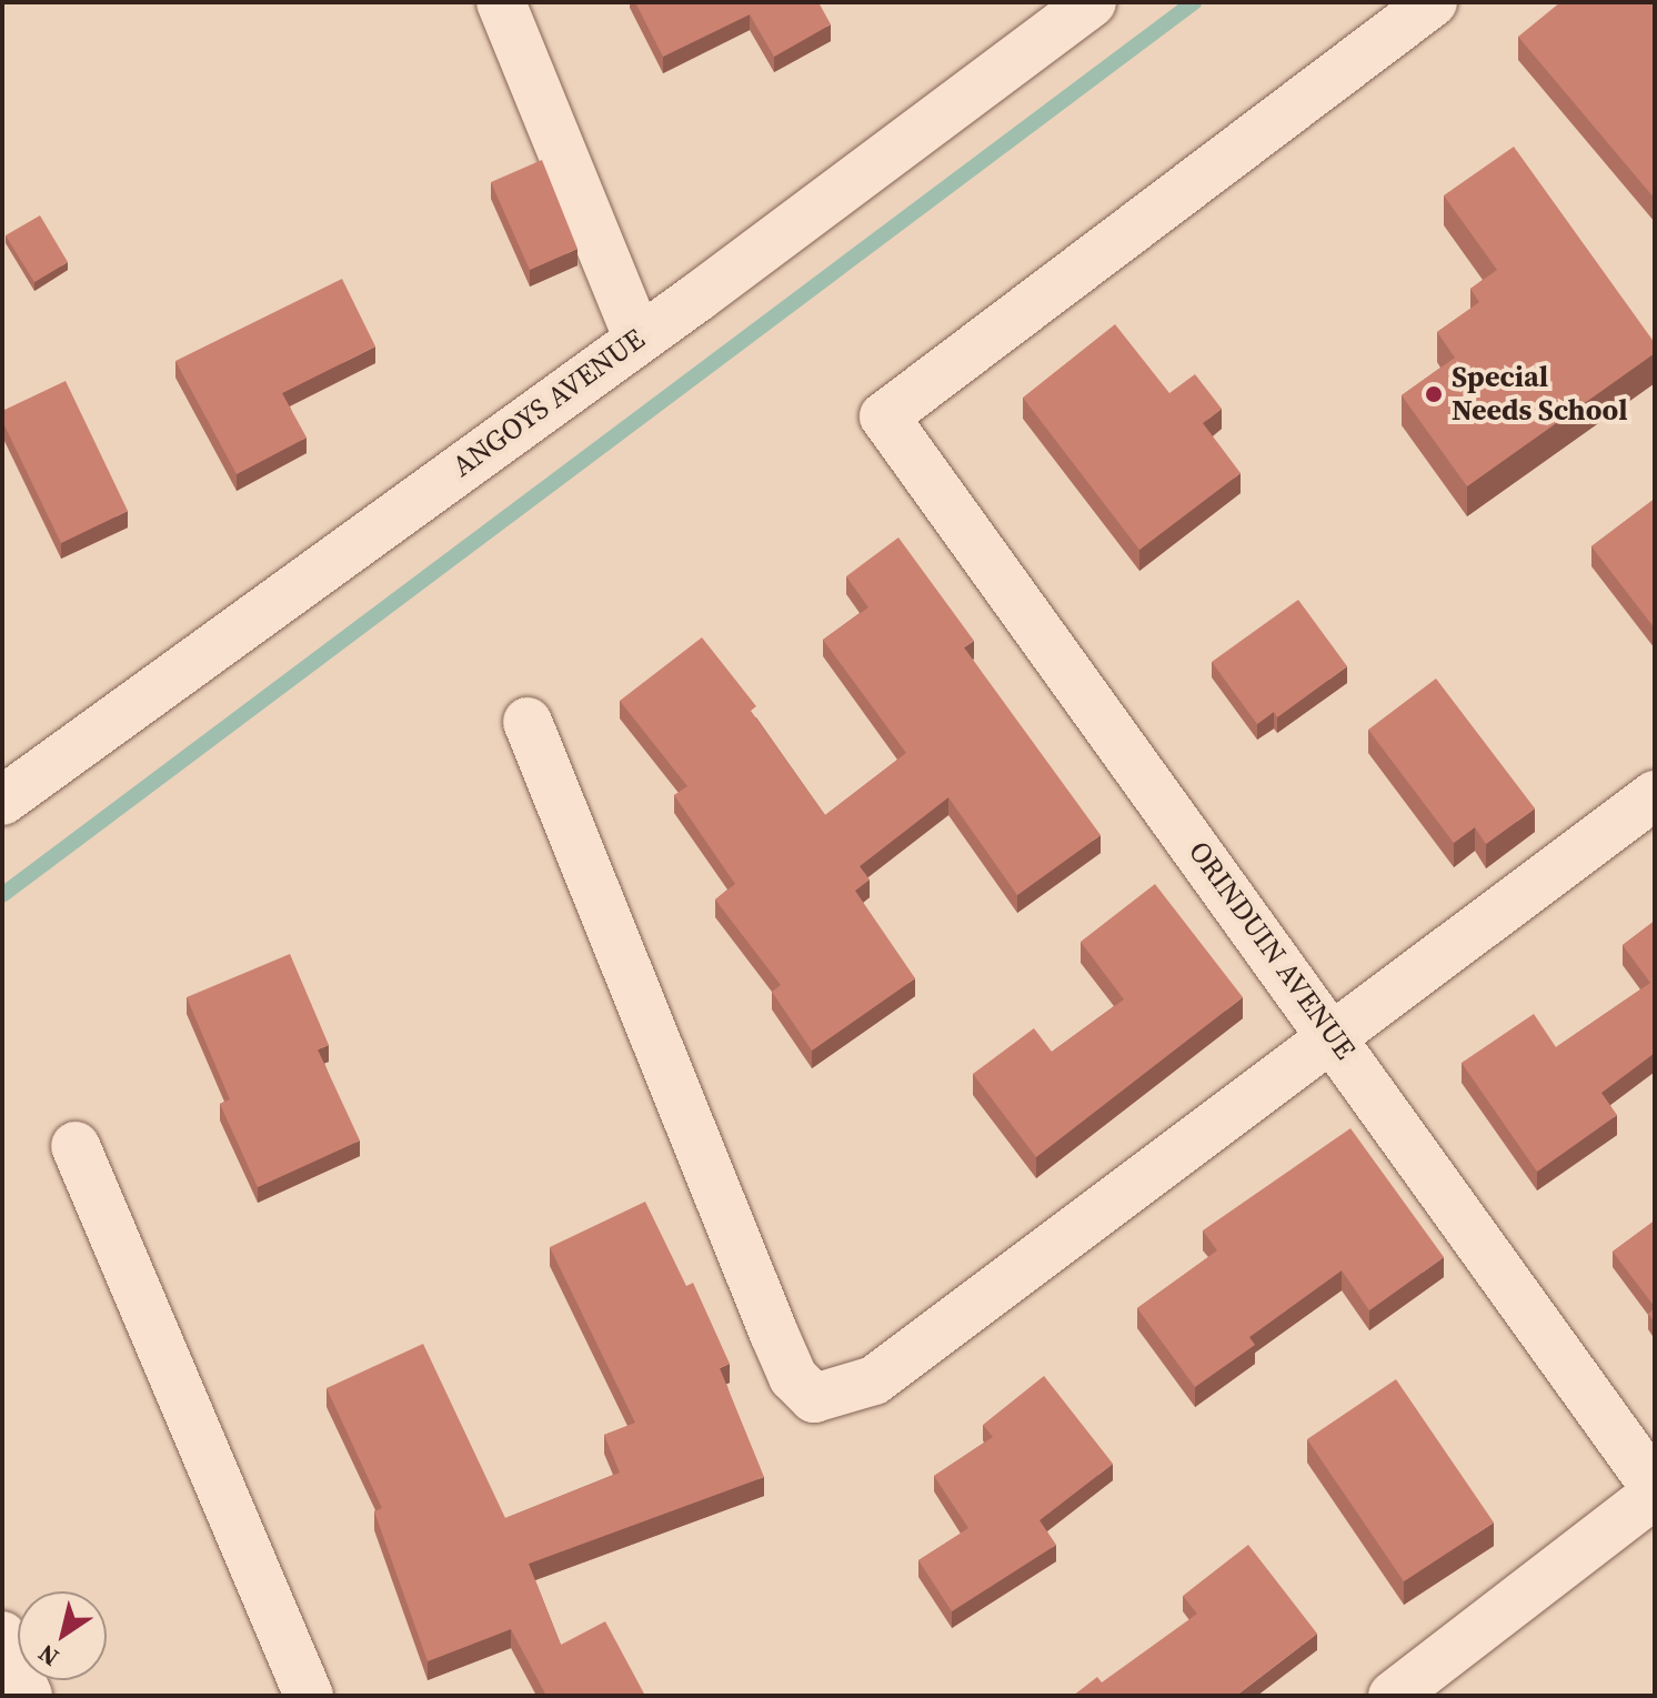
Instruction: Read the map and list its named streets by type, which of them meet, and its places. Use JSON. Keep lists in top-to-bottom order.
{
  "streets": {
    "street": ["ANGOYS AVENUE", "ORINDUIN AVENUE"]
  },
  "places": ["Special Needs School"],
  "north": "bottom left"
}
